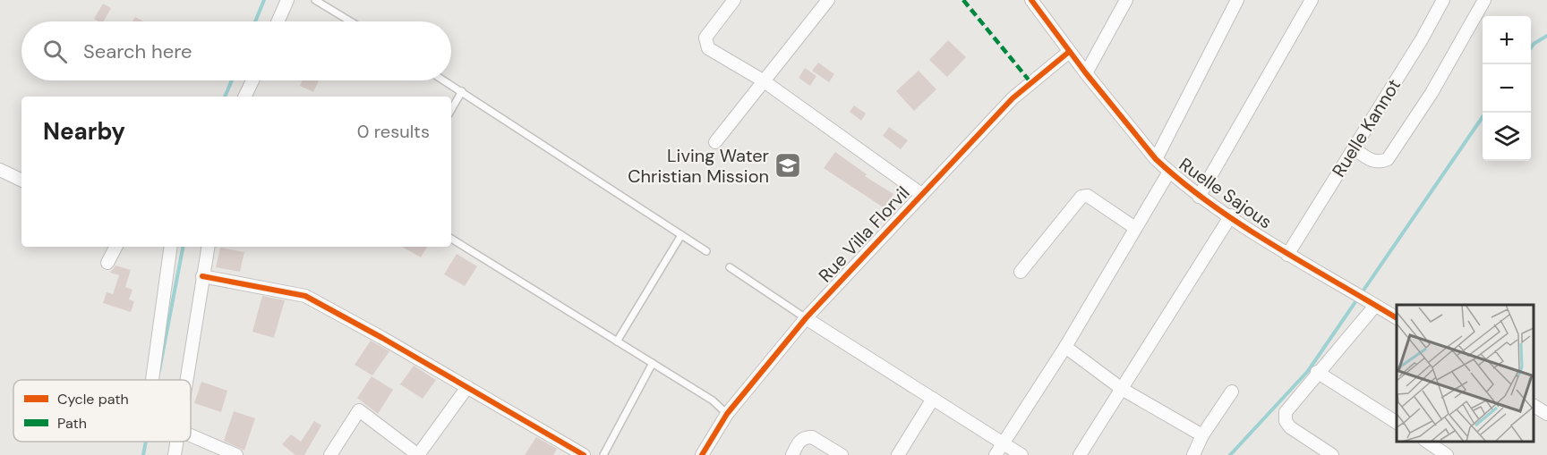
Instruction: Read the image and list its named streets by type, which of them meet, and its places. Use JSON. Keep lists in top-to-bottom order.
{
  "streets": {
    "street": ["Ruelle Kannot", "Ruelle Sajous", "Rue Villa Florvil"]
  },
  "crossings": [
    ["Ruelle Kannot", "Ruelle Sajous"],
    ["Ruelle Sajous", "Rue Villa Florvil"]
  ],
  "places": {
    "school or university": ["Living Water Christian Mission"]
  },
  "legend": ["Cycle path", "Path"],
  "page": {
    "map_buttons": ["+", "−"],
    "search": "Search here",
    "heading": ["Nearby", "0 results"]
  }
}
